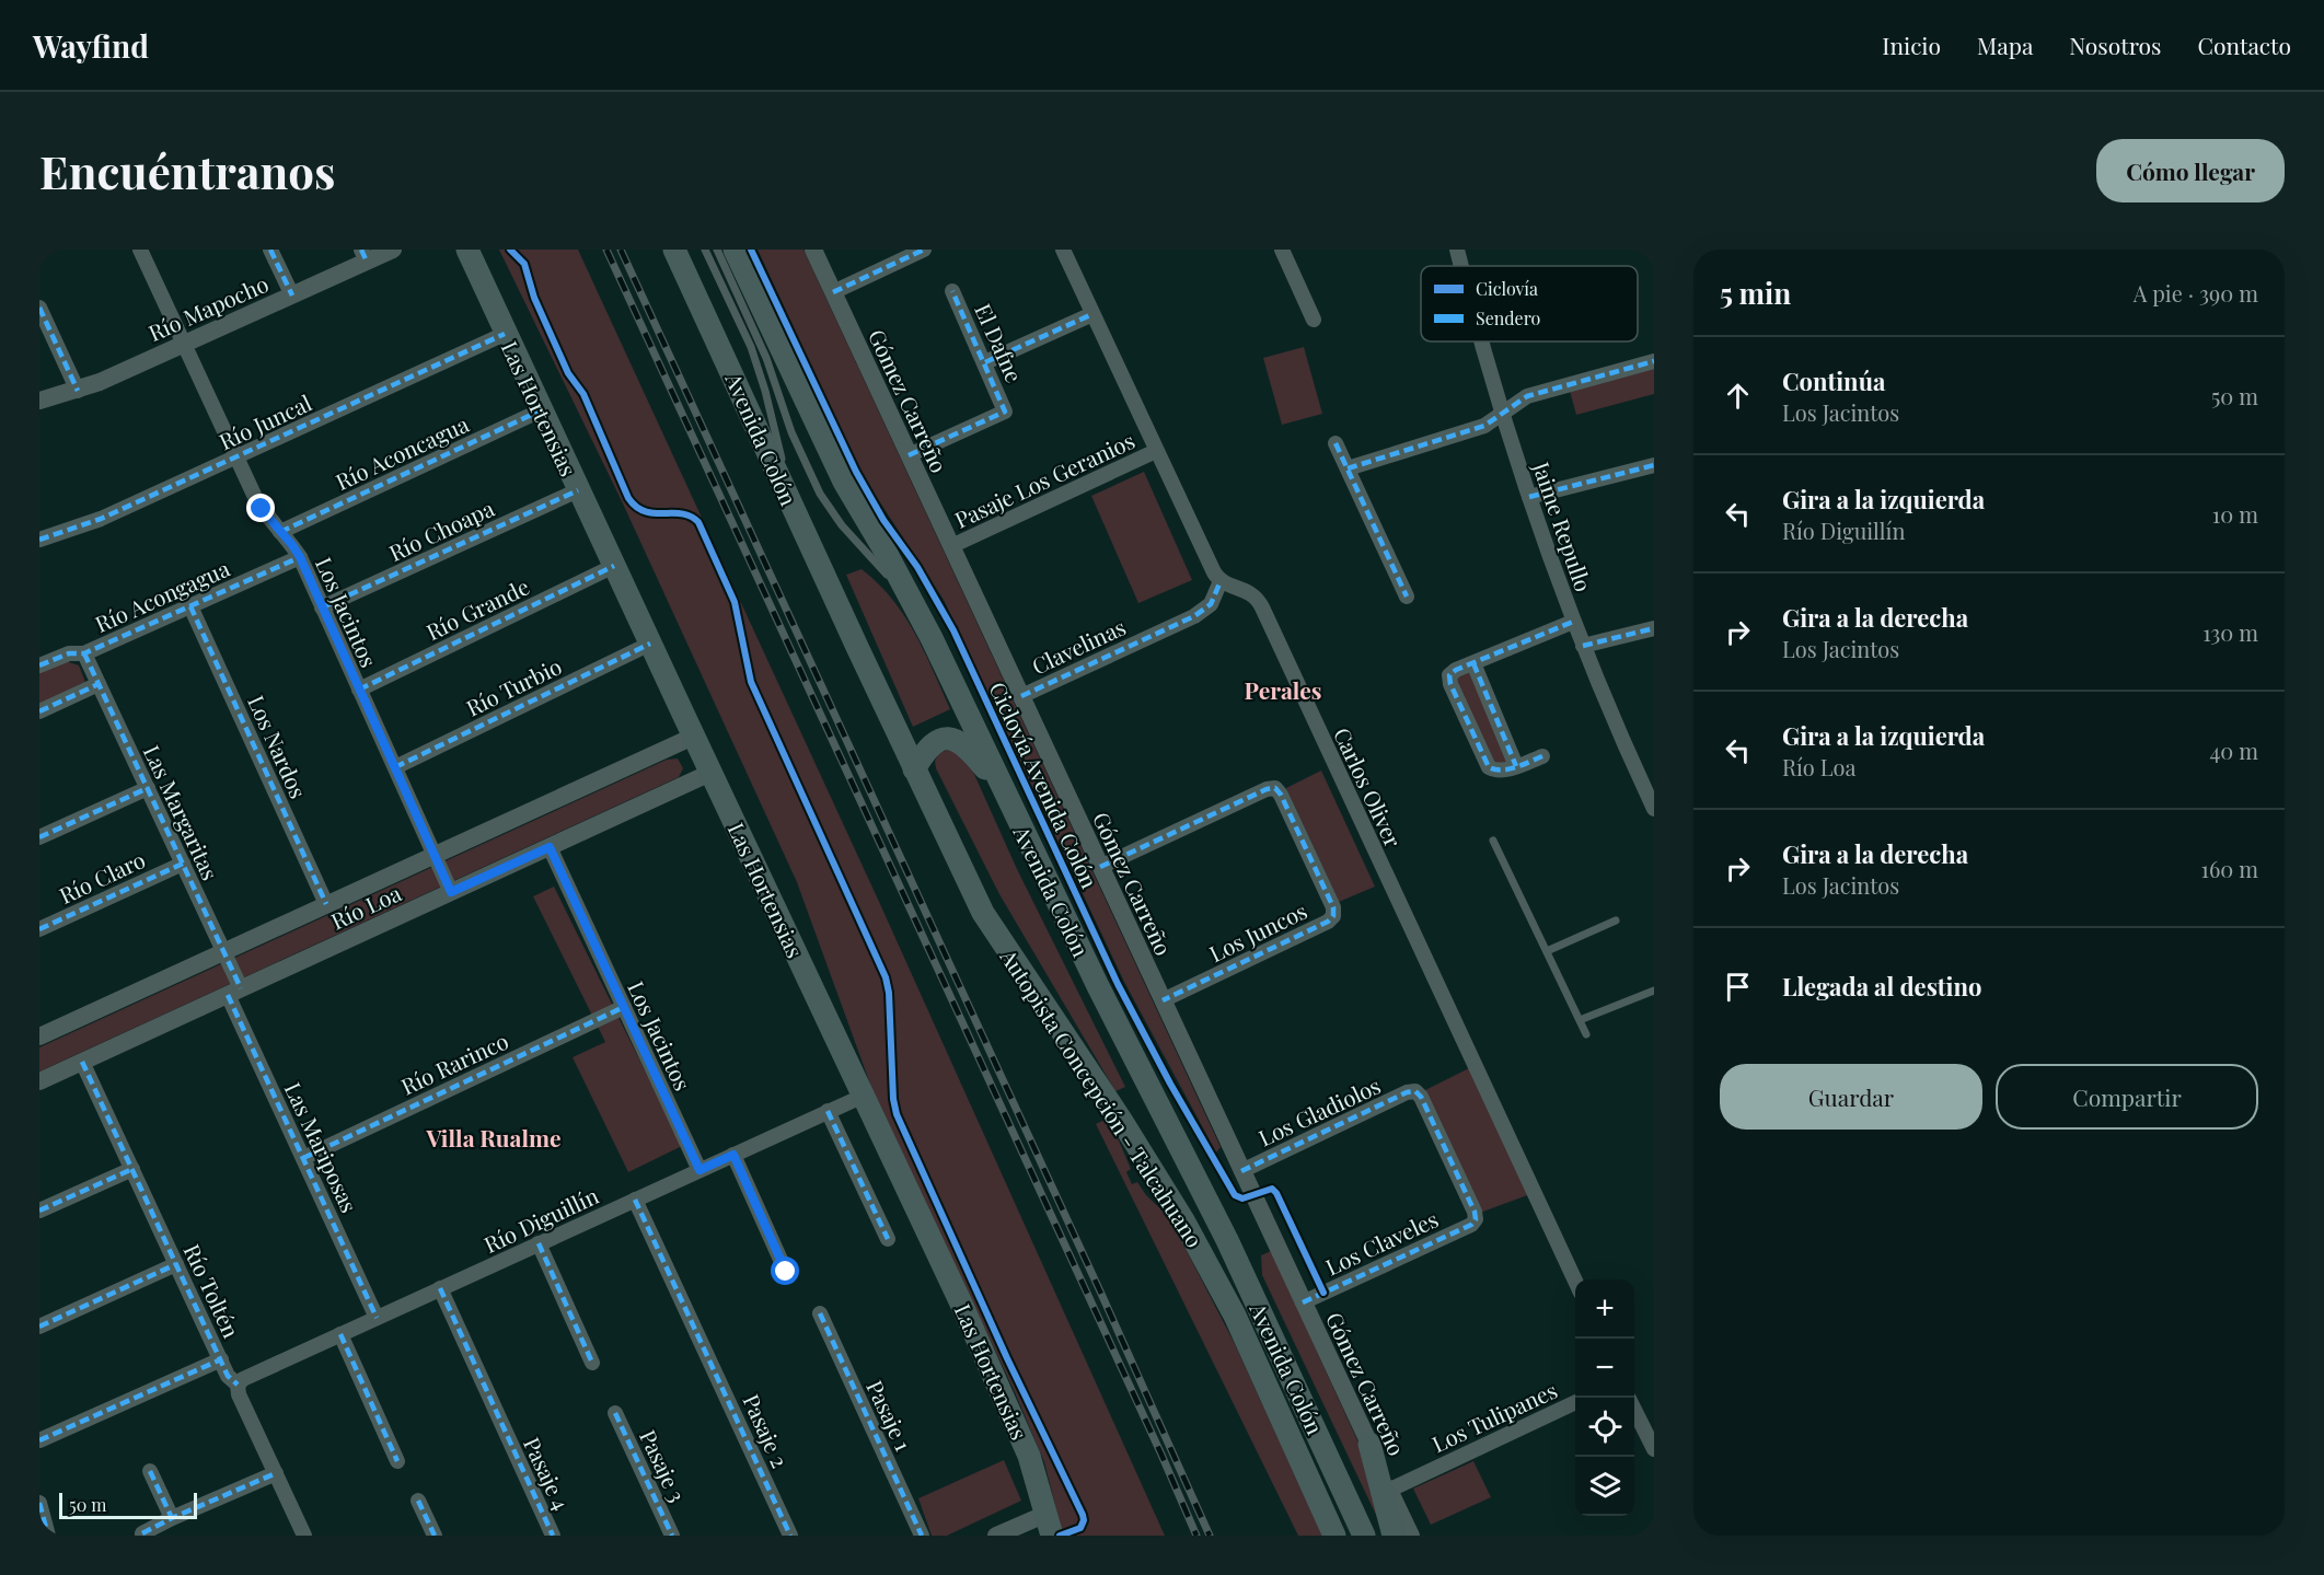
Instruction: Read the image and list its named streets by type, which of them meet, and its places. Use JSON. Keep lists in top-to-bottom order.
{
  "streets": {
    "main road": ["Las Hortensias", "Avenida Colón", "Autopista Concepción - Talcahuano"],
    "street": [
      "Río Mapocho",
      "El Dafne",
      "Gómez Carreño",
      "Río Juncal",
      "Río Aconcagua",
      "Pasaje Los Geranios",
      "Jaime Repullo",
      "Río Choapa",
      "Río Acongagua",
      "Río Grande",
      "Los Jacintos",
      "Clavelinas",
      "Río Turbio",
      "Los Nardos",
      "Carlos Oliver",
      "Las Margaritas",
      "Río Claro",
      "Río Loa",
      "Los Juncos",
      "Río Rarinco",
      "Los Gladiolos",
      "Las Mariposas",
      "Río Diguillín",
      "Los Claveles",
      "Río Toltén",
      "Pasaje 1",
      "Los Tulipanes",
      "Pasaje 2",
      "Pasaje 3",
      "Pasaje 4"
    ],
    "cycle path": ["Ciclovía Avenida Colón"]
  },
  "crossings": [
    ["Río Mapocho", "Los Jacintos"],
    ["El Dafne", "Gómez Carreño"],
    ["Gómez Carreño", "Pasaje Los Geranios"],
    ["Gómez Carreño", "Clavelinas"],
    ["Gómez Carreño", "Los Juncos"],
    ["Gómez Carreño", "Los Gladiolos"],
    ["Gómez Carreño", "Los Claveles"],
    ["Gómez Carreño", "Los Tulipanes"],
    ["Las Hortensias", "Río Juncal"],
    ["Las Hortensias", "Río Aconcagua"],
    ["Las Hortensias", "Río Choapa"],
    ["Las Hortensias", "Río Grande"],
    ["Las Hortensias", "Río Turbio"],
    ["Las Hortensias", "Río Loa"],
    ["Las Hortensias", "Río Diguillín"],
    ["Río Juncal", "Los Jacintos"],
    ["Avenida Colón", "Autopista Concepción - Talcahuano"],
    ["Río Aconcagua", "Los Jacintos"],
    ["Río Choapa", "Los Jacintos"],
    ["Río Acongagua", "Los Jacintos"],
    ["Río Acongagua", "Los Nardos"],
    ["Río Acongagua", "Las Margaritas"],
    ["Río Grande", "Los Jacintos"],
    ["Los Jacintos", "Río Turbio"],
    ["Los Jacintos", "Río Loa"],
    ["Los Jacintos", "Río Rarinco"],
    ["Los Jacintos", "Río Diguillín"],
    ["Clavelinas", "Carlos Oliver"],
    ["Los Nardos", "Río Loa"],
    ["Las Margaritas", "Río Claro"],
    ["Las Margaritas", "Río Loa"],
    ["Las Margaritas", "Las Mariposas"],
    ["Río Loa", "Las Mariposas"],
    ["Río Loa", "Río Toltén"],
    ["Río Rarinco", "Las Mariposas"],
    ["Los Gladiolos", "Los Claveles"],
    ["Las Mariposas", "Río Diguillín"],
    ["Río Diguillín", "Río Toltén"],
    ["Río Diguillín", "Pasaje 2"],
    ["Río Diguillín", "Pasaje 4"]
  ],
  "districts": ["Perales", "Villa Rualme"],
  "legend": ["Ciclovía", "Sendero"],
  "scale_bar": "50 m",
  "page": {
    "header": "Wayfind",
    "nav": [
      "Inicio",
      "Mapa",
      "Nosotros",
      "Contacto"
    ],
    "buttons": [
      "Cómo llegar",
      ["Guardar", "Compartir"]
    ],
    "title": "Encuéntranos",
    "heading": ["5 min", "A pie · 390 m"],
    "list": [
      ["Continúa", "Los Jacintos", "50 m"],
      ["Gira a la izquierda", "Río Diguillín", "10 m"],
      ["Gira a la derecha", "Los Jacintos", "130 m"],
      ["Gira a la izquierda", "Río Loa", "40 m"],
      ["Gira a la derecha", "Los Jacintos", "160 m"],
      "Llegada al destino"
    ],
    "map_buttons": ["+", "−"],
    "scale": "50 m"
  }
}
